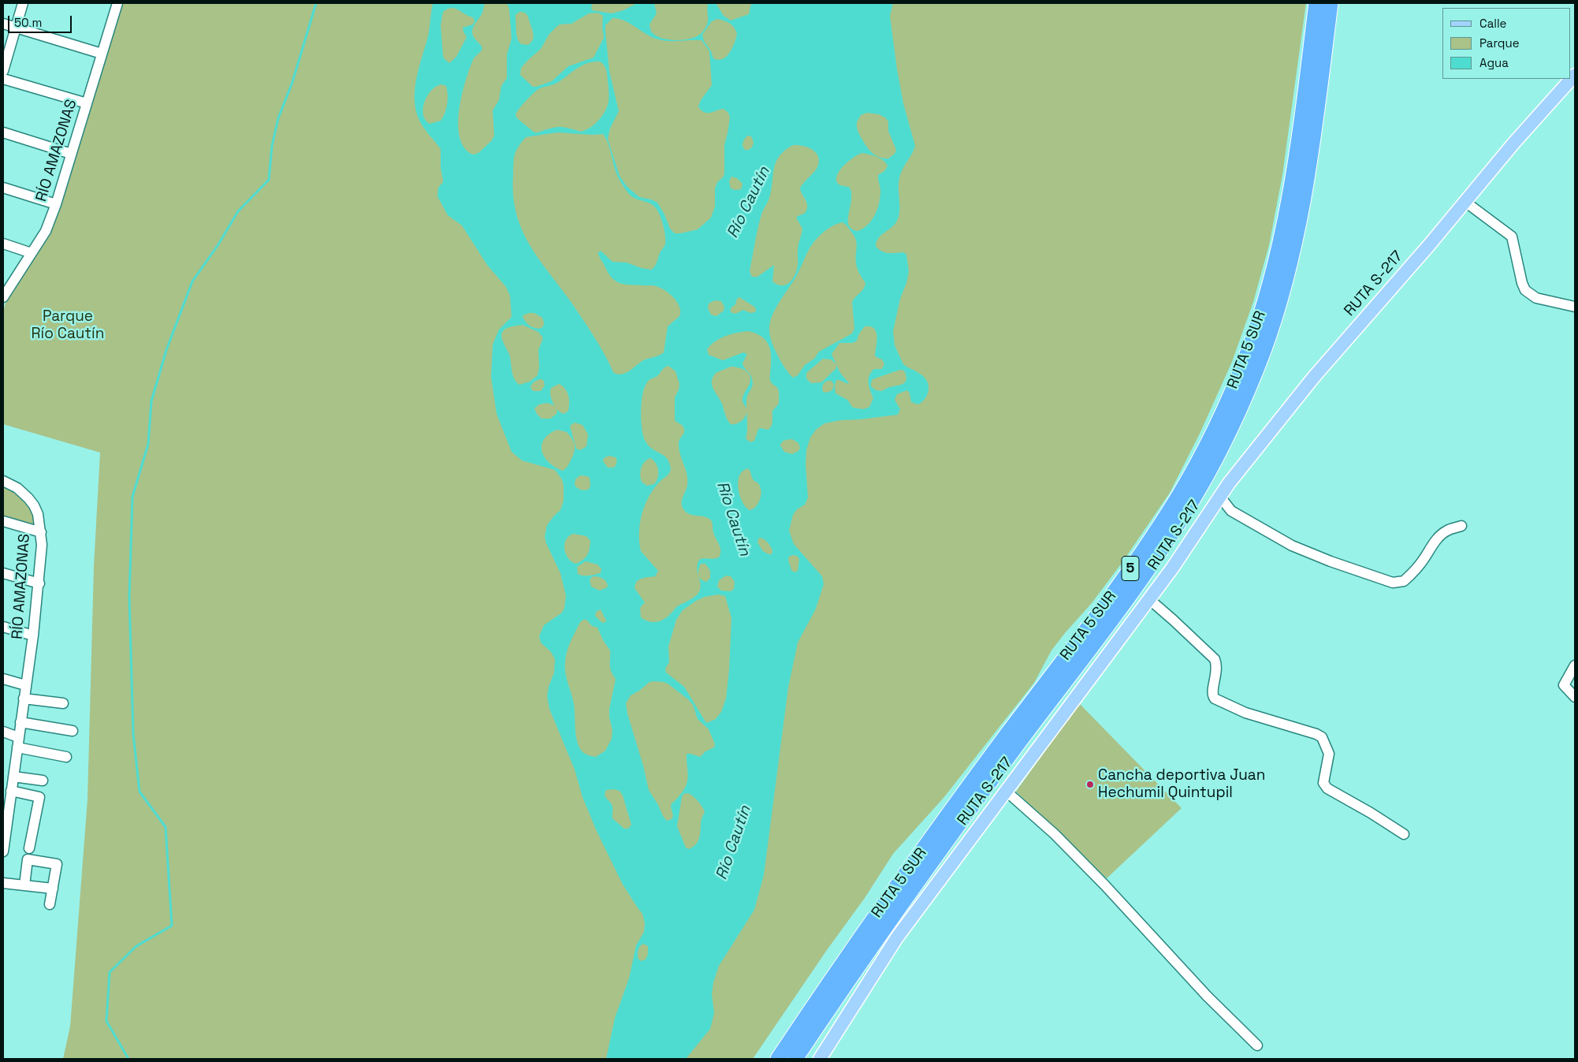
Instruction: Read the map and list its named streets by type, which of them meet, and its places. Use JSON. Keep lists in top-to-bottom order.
{
  "streets": {
    "highway": ["RUTA 5 SUR", "5"],
    "main road": ["RUTA S-217"],
    "street": ["RÍO AMAZONAS"]
  },
  "water": ["Río Cautín"],
  "parks": ["Parque Río Cautín"],
  "places": ["Cancha deportiva Juan Hechumil Quintupil"],
  "legend": ["Calle", "Parque", "Agua"],
  "scale_bar": "50 m"
}
